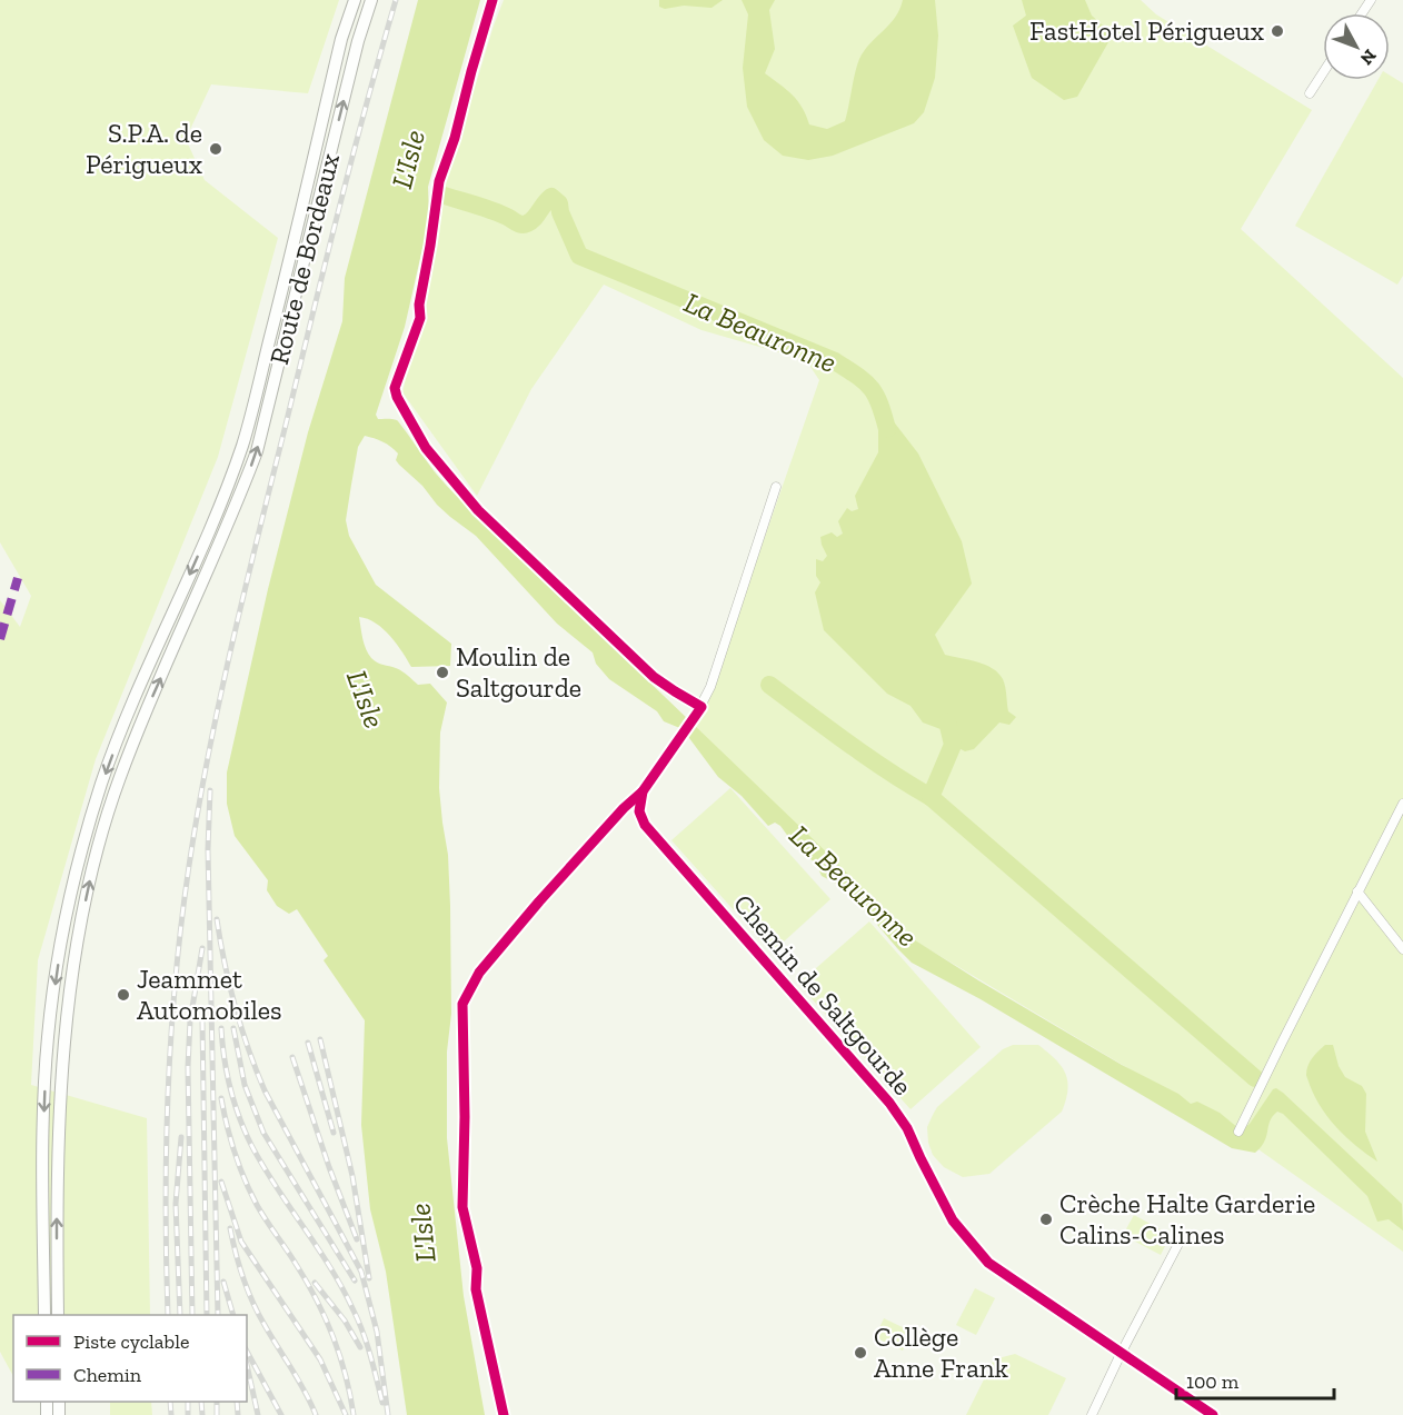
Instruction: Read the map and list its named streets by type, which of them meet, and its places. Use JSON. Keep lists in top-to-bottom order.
{
  "streets": {
    "main road": ["Route de Bordeaux"],
    "street": ["Chemin de Saltgourde"]
  },
  "water": ["L'Isle", "La Beauronne"],
  "places": [
    "FastHotel Périgueux",
    "S.P.A. de Périgueux",
    "Moulin de Saltgourde",
    "Jeammet Automobiles",
    "Crèche Halte Garderie Calins-Calines",
    "Collège Anne Frank"
  ],
  "legend": ["Piste cyclable", "Chemin"],
  "scale_bar": "100 m",
  "north": "bottom right"
}
